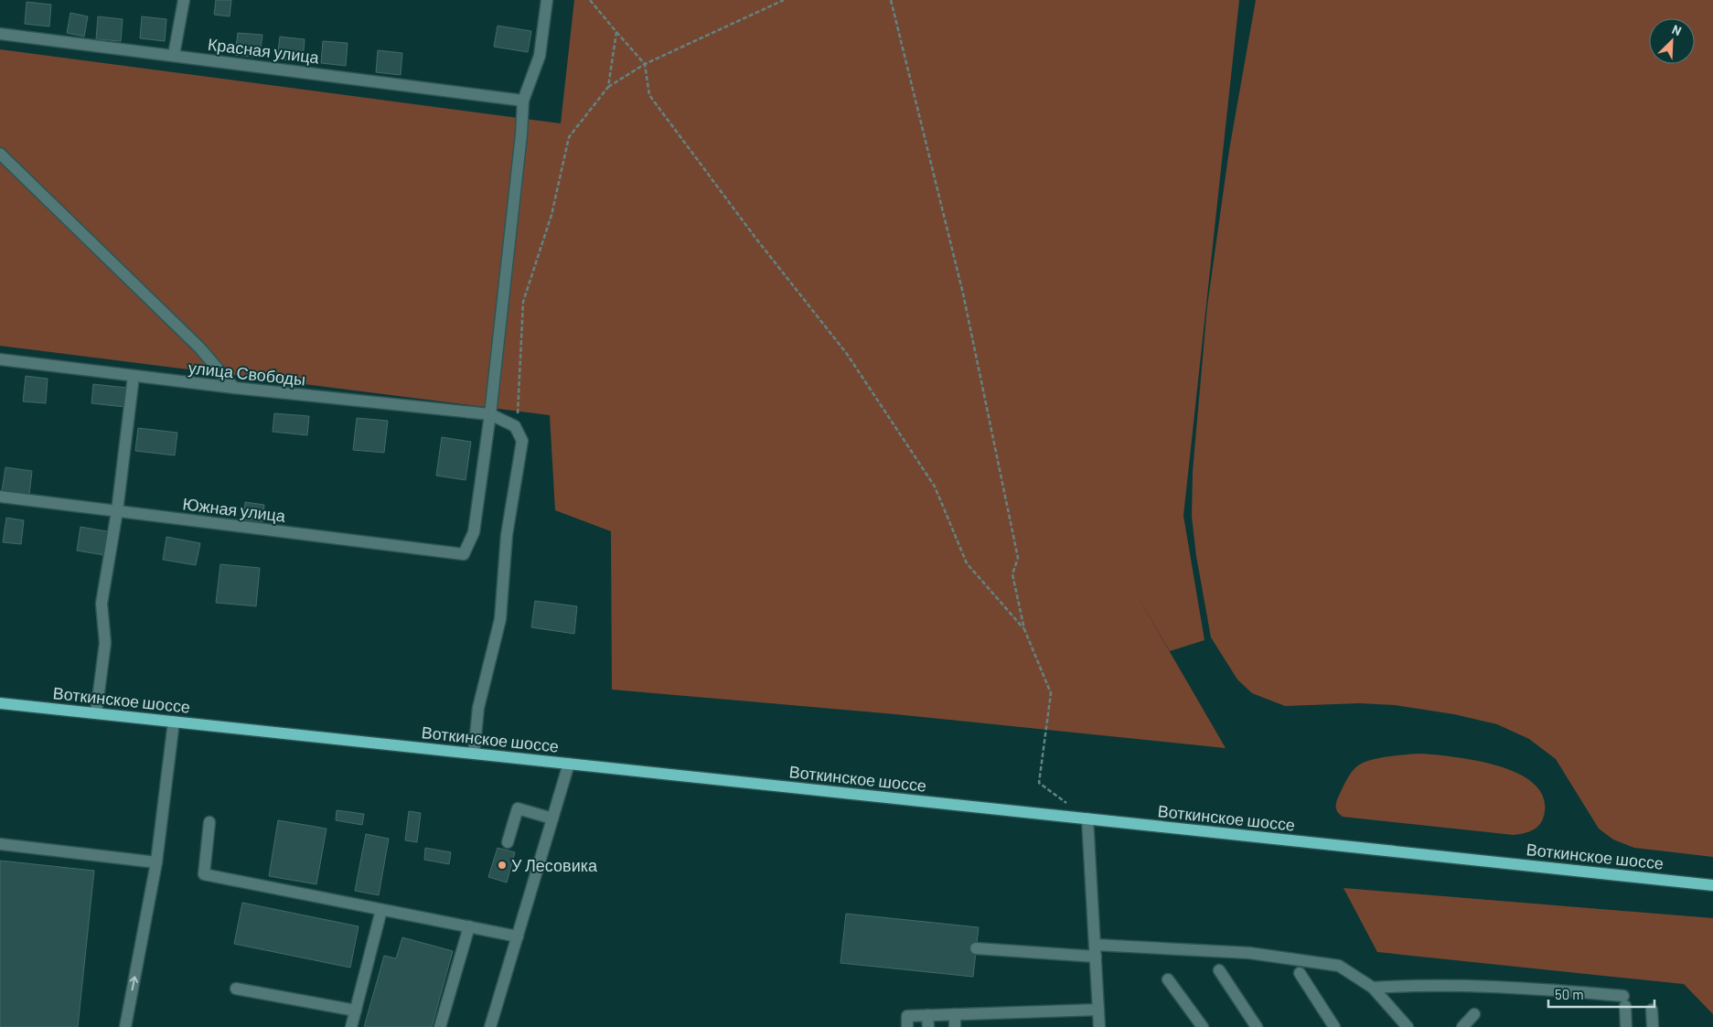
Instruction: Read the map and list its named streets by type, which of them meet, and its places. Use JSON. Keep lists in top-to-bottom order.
{
  "streets": {
    "main road": ["Воткинское шоссе"],
    "street": ["Красная улица", "улица Свободы", "Южная улица"]
  },
  "crossings": [
    ["улица Свободы", "Южная улица"]
  ],
  "places": ["У Лесовика"],
  "scale_bar": "50 m",
  "north": "top right"
}
